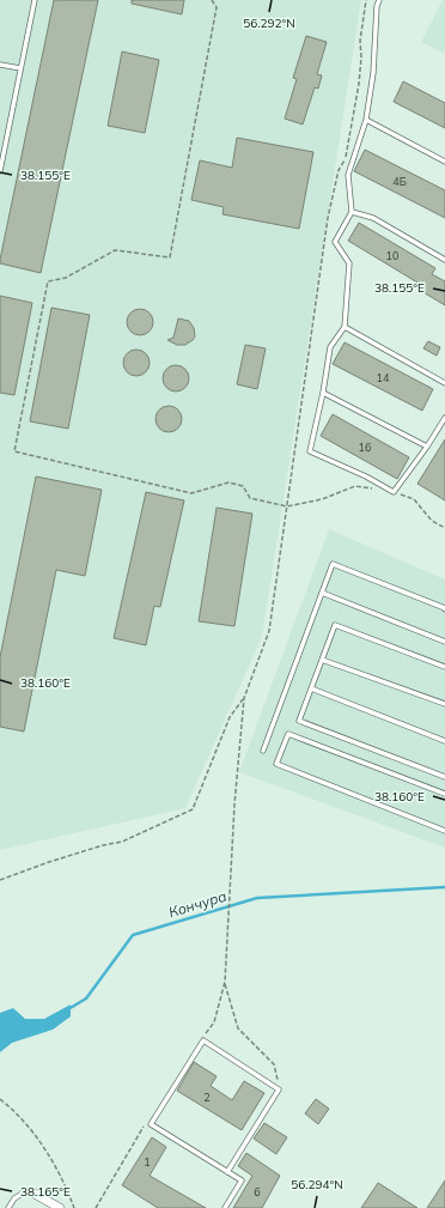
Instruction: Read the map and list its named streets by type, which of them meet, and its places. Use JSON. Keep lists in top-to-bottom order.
{
  "water": ["Кончура"],
  "house_numbers": [
    "4Б",
    "10",
    "14",
    "16",
    "2",
    "1",
    "6"
  ],
  "coordinates": [
    "56.292°N",
    "38.155°E",
    "38.160°E",
    "56.294°N",
    "38.165°E"
  ]
}
